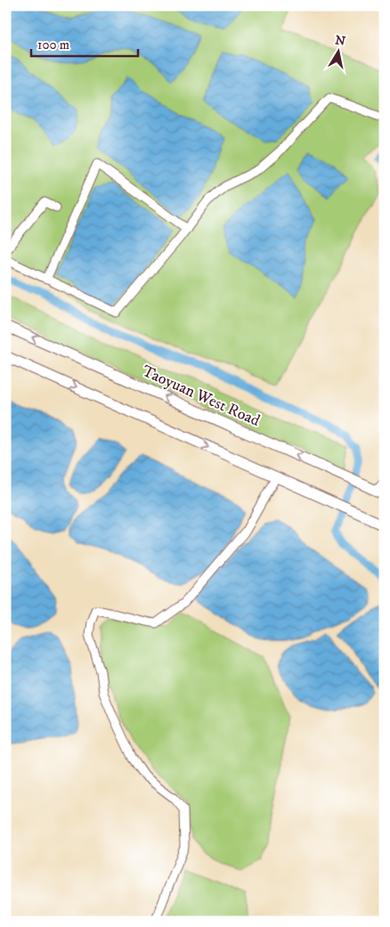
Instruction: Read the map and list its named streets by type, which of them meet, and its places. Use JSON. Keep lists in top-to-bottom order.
{
  "streets": {
    "main road": ["Taoyuan West Road"]
  },
  "scale_bar": "100 m",
  "north": "top"
}
